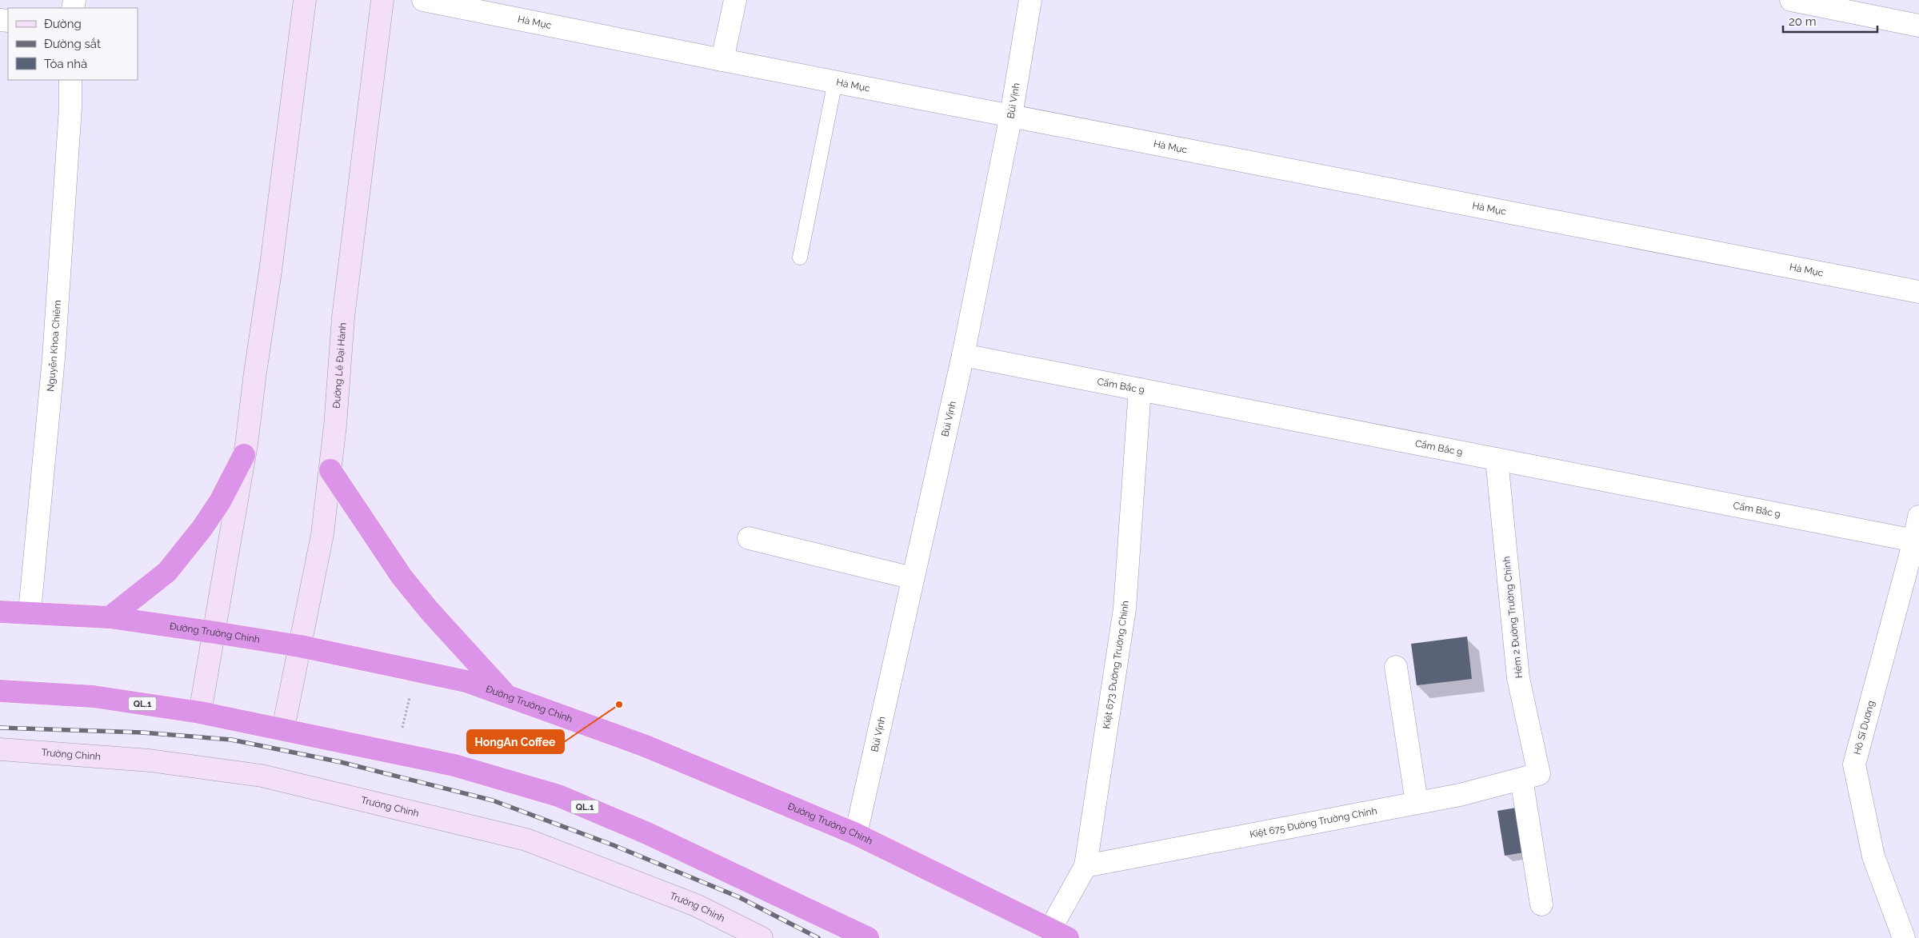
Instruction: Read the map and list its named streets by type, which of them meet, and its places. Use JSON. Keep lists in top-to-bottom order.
{
  "streets": {
    "highway": ["Đường Trường Chinh", "QL.1"],
    "main road": ["Đường Lê Đại Hành", "Trường Chinh"],
    "street": [
      "Hà Mục",
      "Bùi Vịnh",
      "Nguyễn Khoa Chiêm",
      "Cẩm Bắc 9",
      "Hẻm 2 Đường Trường Chinh",
      "Kiệt 673 Đường Trường Chinh",
      "Hồ Sĩ Dương",
      "Kiệt 675 Đường Trường Chinh"
    ]
  },
  "crossings": [
    ["Hà Mục", "Bùi Vịnh"],
    ["Bùi Vịnh", "Cẩm Bắc 9"],
    ["Bùi Vịnh", "Đường Trường Chinh"],
    ["Nguyễn Khoa Chiêm", "Đường Trường Chinh"],
    ["Đường Lê Đại Hành", "Đường Trường Chinh"],
    ["Đường Lê Đại Hành", "QL.1"],
    ["Cẩm Bắc 9", "Hẻm 2 Đường Trường Chinh"],
    ["Cẩm Bắc 9", "Kiệt 673 Đường Trường Chinh"],
    ["Cẩm Bắc 9", "Hồ Sĩ Dương"],
    ["Hẻm 2 Đường Trường Chinh", "Kiệt 675 Đường Trường Chinh"],
    ["Đường Trường Chinh", "Kiệt 673 Đường Trường Chinh"],
    ["Kiệt 673 Đường Trường Chinh", "Kiệt 675 Đường Trường Chinh"]
  ],
  "places": ["HongAn Coffee"],
  "legend": ["Đường", "Đường sắt", "Tòa nhà"],
  "scale_bar": "20 m"
}
